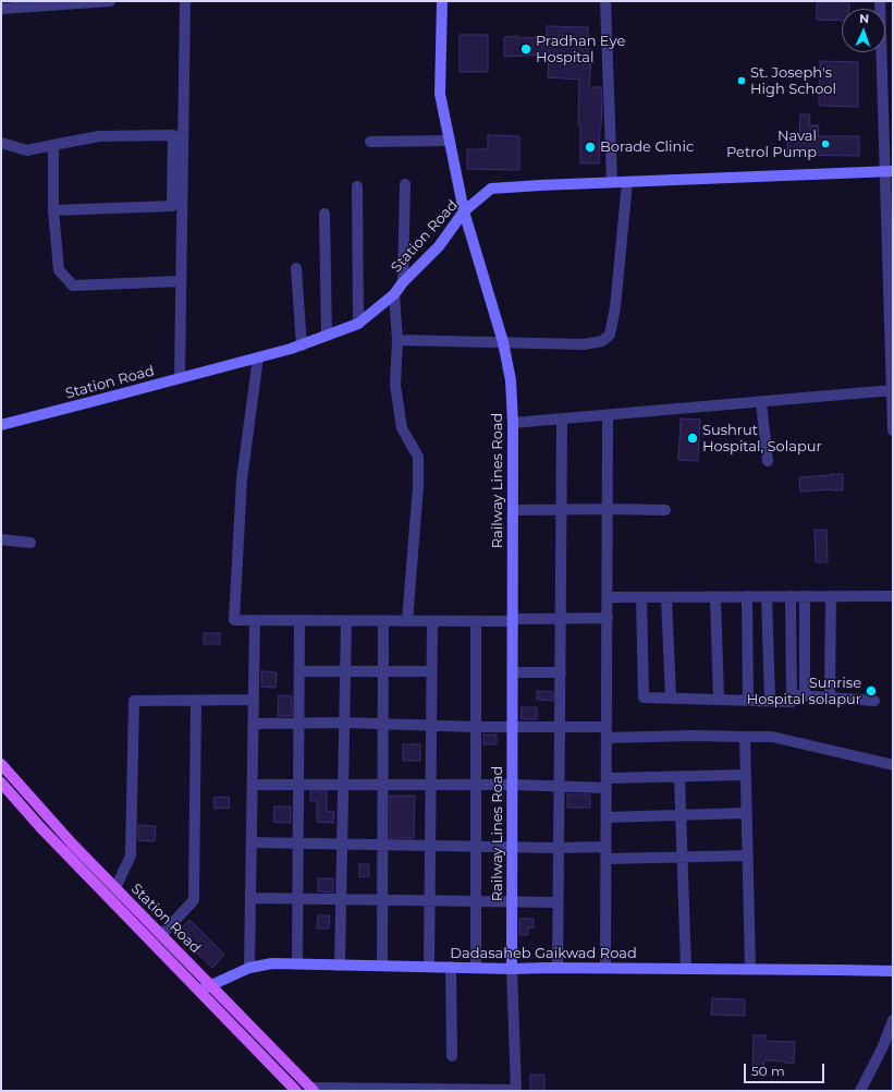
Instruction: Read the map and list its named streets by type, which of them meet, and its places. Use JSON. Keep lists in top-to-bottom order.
{
  "streets": {
    "main road": ["Station Road"],
    "street": ["Railway Lines Road", "Dadasaheb Gaikwad Road"]
  },
  "crossings": [
    ["Station Road", "Railway Lines Road"],
    ["Station Road", "Dadasaheb Gaikwad Road"],
    ["Railway Lines Road", "Dadasaheb Gaikwad Road"]
  ],
  "places": [
    "Pradhan Eye Hospital",
    "St. Joseph's High School",
    "Naval Petrol Pump",
    "Borade Clinic",
    "Sushrut Hospital, Solapur",
    "Sunrise Hospital solapur"
  ],
  "scale_bar": "50 m",
  "north": "top"
}
